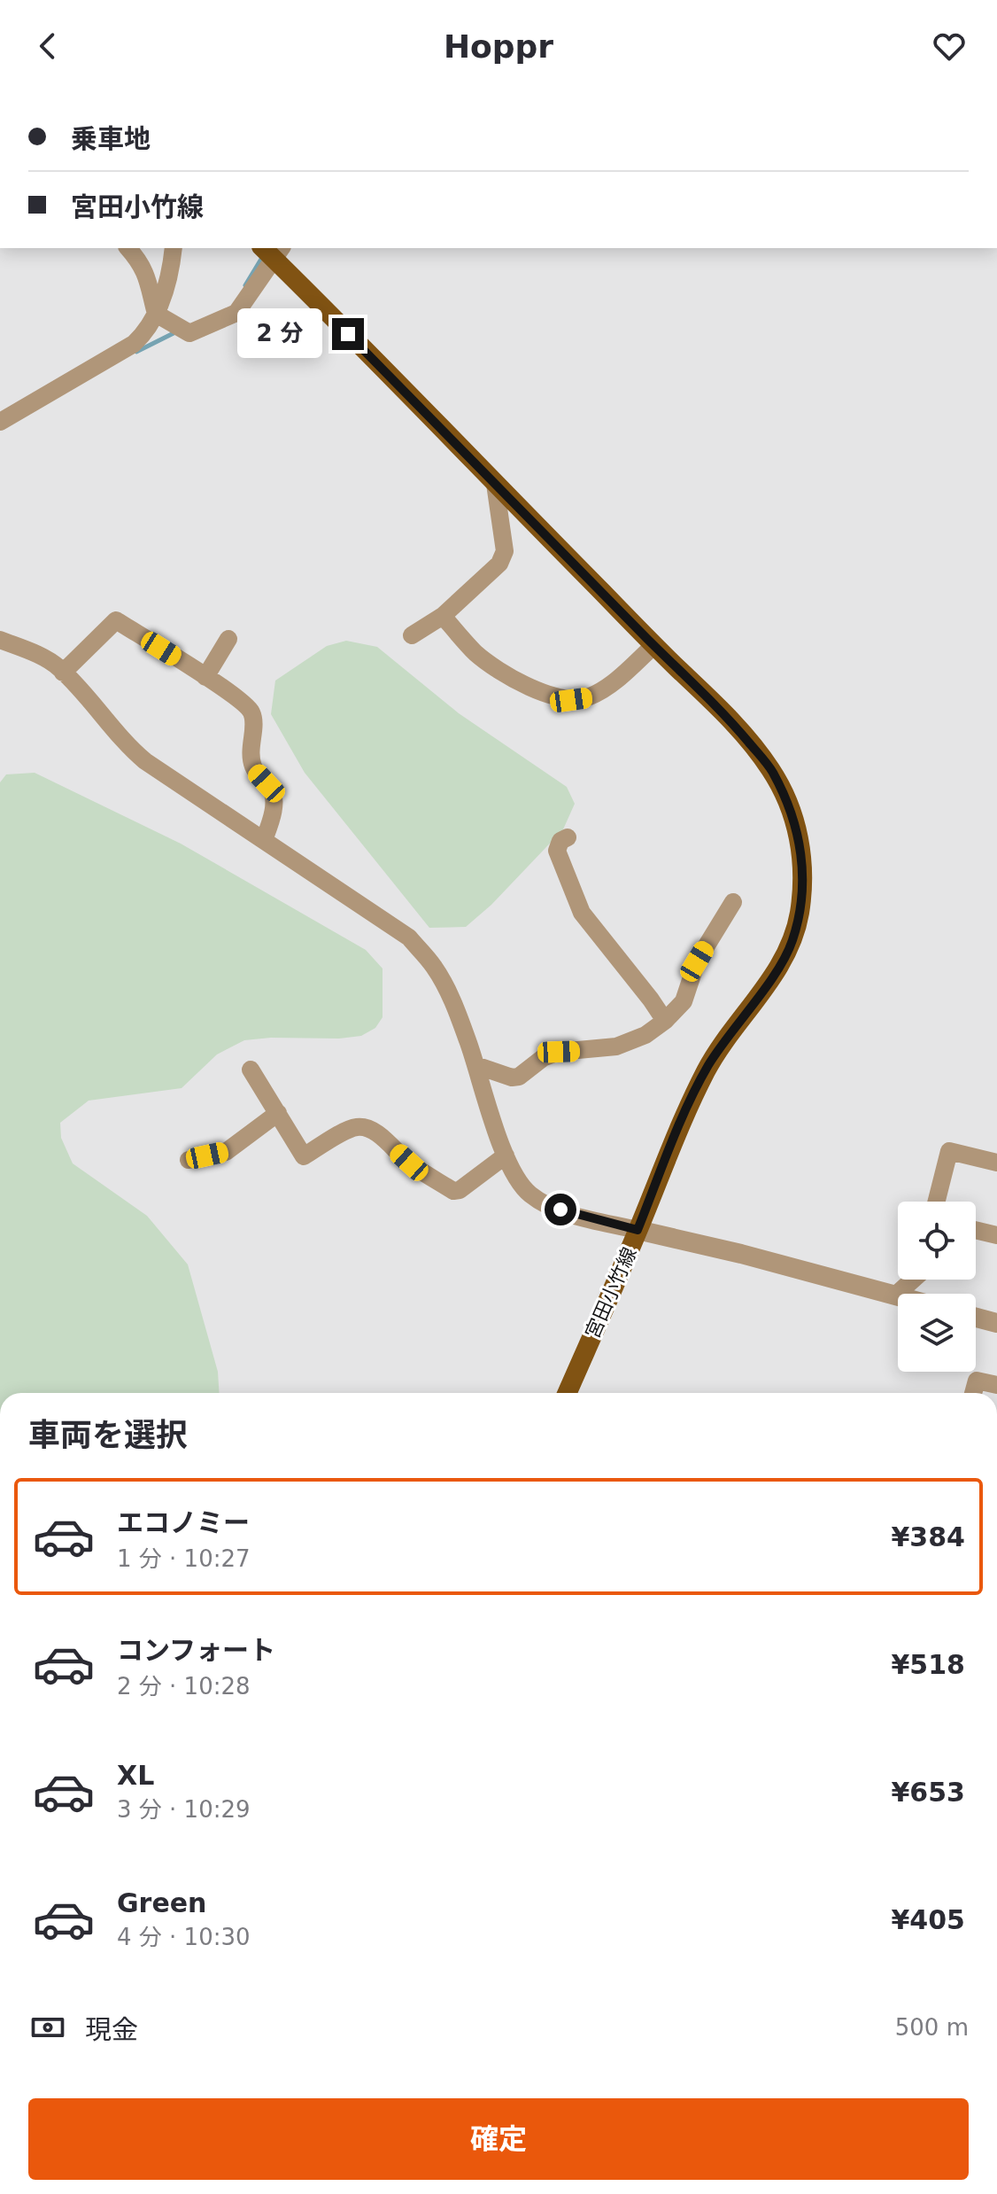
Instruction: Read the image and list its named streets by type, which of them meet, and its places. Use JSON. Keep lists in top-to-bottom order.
{
  "streets": {
    "main road": ["宮田小竹線"]
  },
  "page": {
    "header": "Hoppr",
    "banner": ["乗車地", "宮田小竹線"],
    "bubble": "2 分",
    "heading": "車両を選択",
    "list": [
      {
        "name": "エコノミー",
        "note": "1 分 · 10:27",
        "value": "¥384"
      },
      {
        "name": "コンフォート",
        "note": "2 分 · 10:28",
        "value": "¥518"
      },
      {
        "name": "XL",
        "note": "3 分 · 10:29",
        "value": "¥653"
      },
      {
        "name": "Green",
        "note": "4 分 · 10:30",
        "value": "¥405"
      }
    ],
    "pay": ["現金", "500 m"],
    "buttons": "確定"
  }
}
